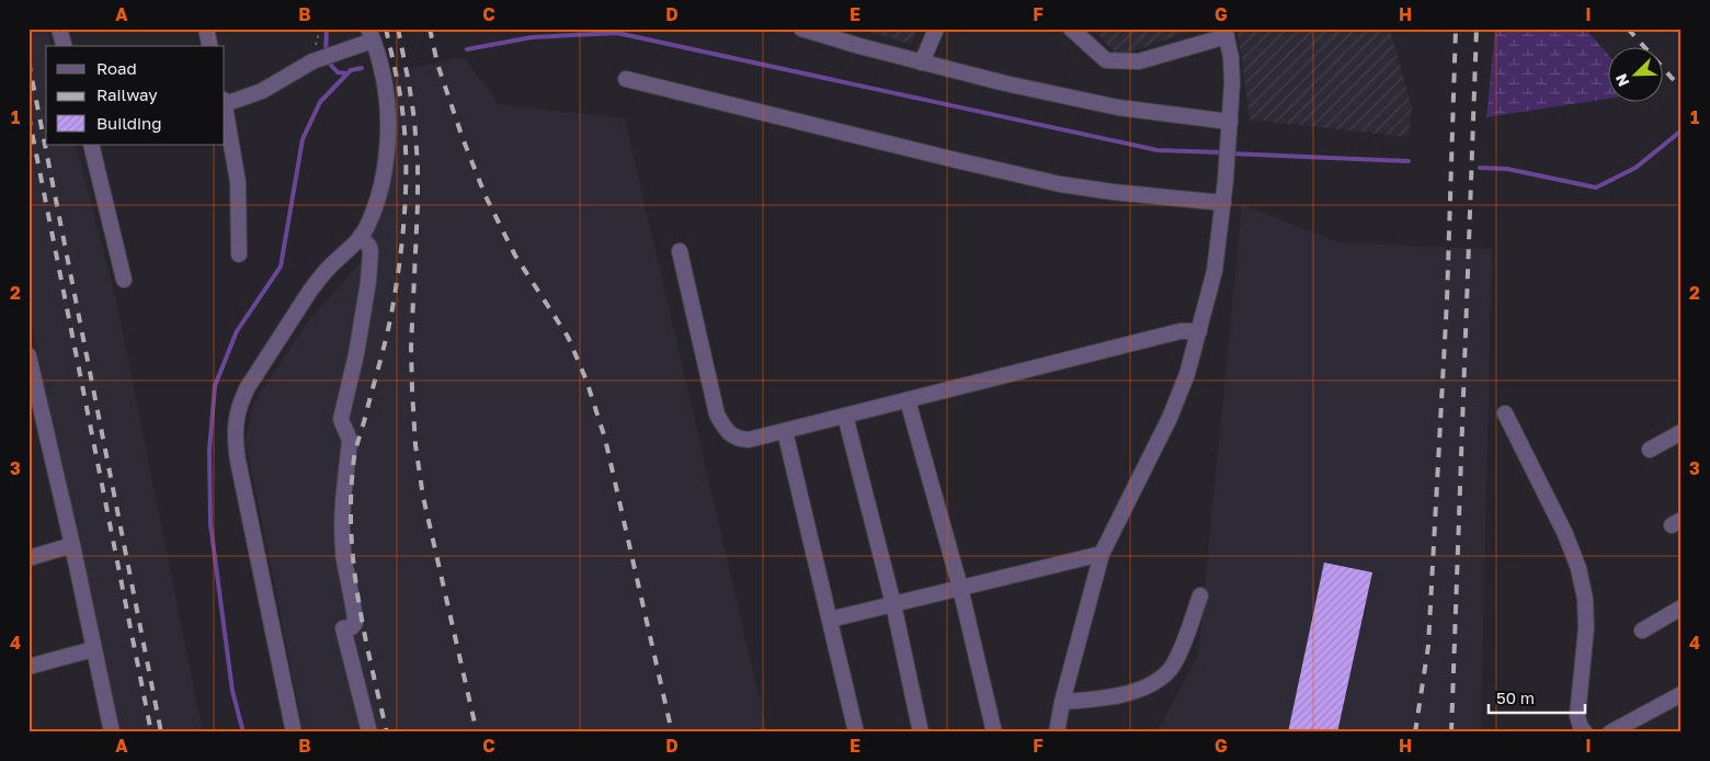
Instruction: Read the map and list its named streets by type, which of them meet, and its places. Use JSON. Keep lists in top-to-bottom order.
{
  "legend": ["Road", "Railway", "Building"],
  "scale_bar": "50 m",
  "north": "bottom left",
  "grid": {
    "columns": [
      "A",
      "B",
      "C",
      "D",
      "E",
      "F",
      "G",
      "H",
      "I"
    ],
    "rows": [
      "1",
      "2",
      "3",
      "4"
    ]
  }
}
